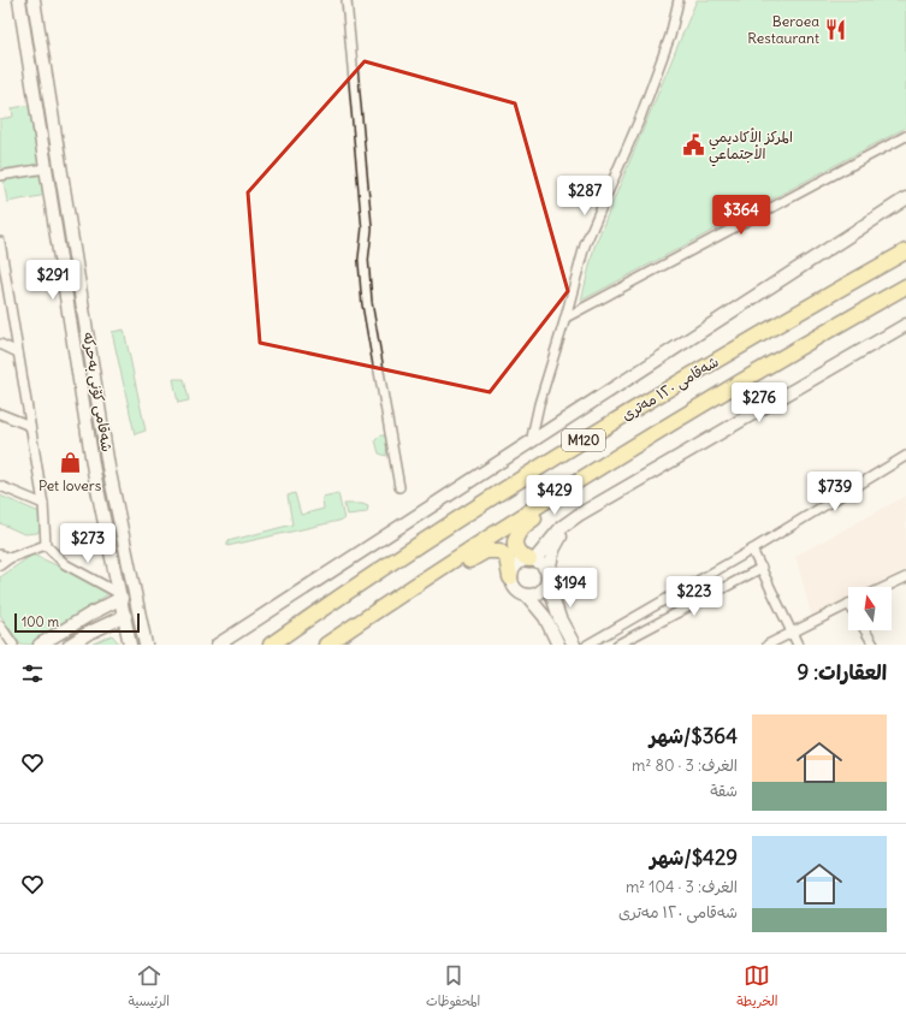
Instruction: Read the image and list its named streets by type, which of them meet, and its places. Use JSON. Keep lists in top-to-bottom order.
{
  "streets": {
    "highway": ["شەقامی ١٢٠ مەتری", "M120"],
    "street": ["شەقامی کۆنی بەحرکە"]
  },
  "places": {
    "restaurant": ["Beroea Restaurant"],
    "public building": ["المركز الأكاديمي الأجتماعي"],
    "shop": ["Pet lovers"]
  },
  "scale_bar": "100 m",
  "north": "top",
  "page": {
    "price": [
      "$287",
      "$364",
      "$291",
      "$276",
      "$739",
      "$429",
      "$273",
      "$194",
      "$223"
    ],
    "scale": "100 m",
    "heading": "العقارات: 9",
    "list": [
      {
        "name": "$364/شهر",
        "note": "الغرف: 3 · 80 m² · شقة"
      },
      {
        "name": "$429/شهر",
        "note": "الغرف: 3 · 104 m² · شەقامی ١٢٠ مەتری"
      }
    ],
    "tabs": ["الخريطة", "المحفوظات", "الرئيسية"]
  }
}
